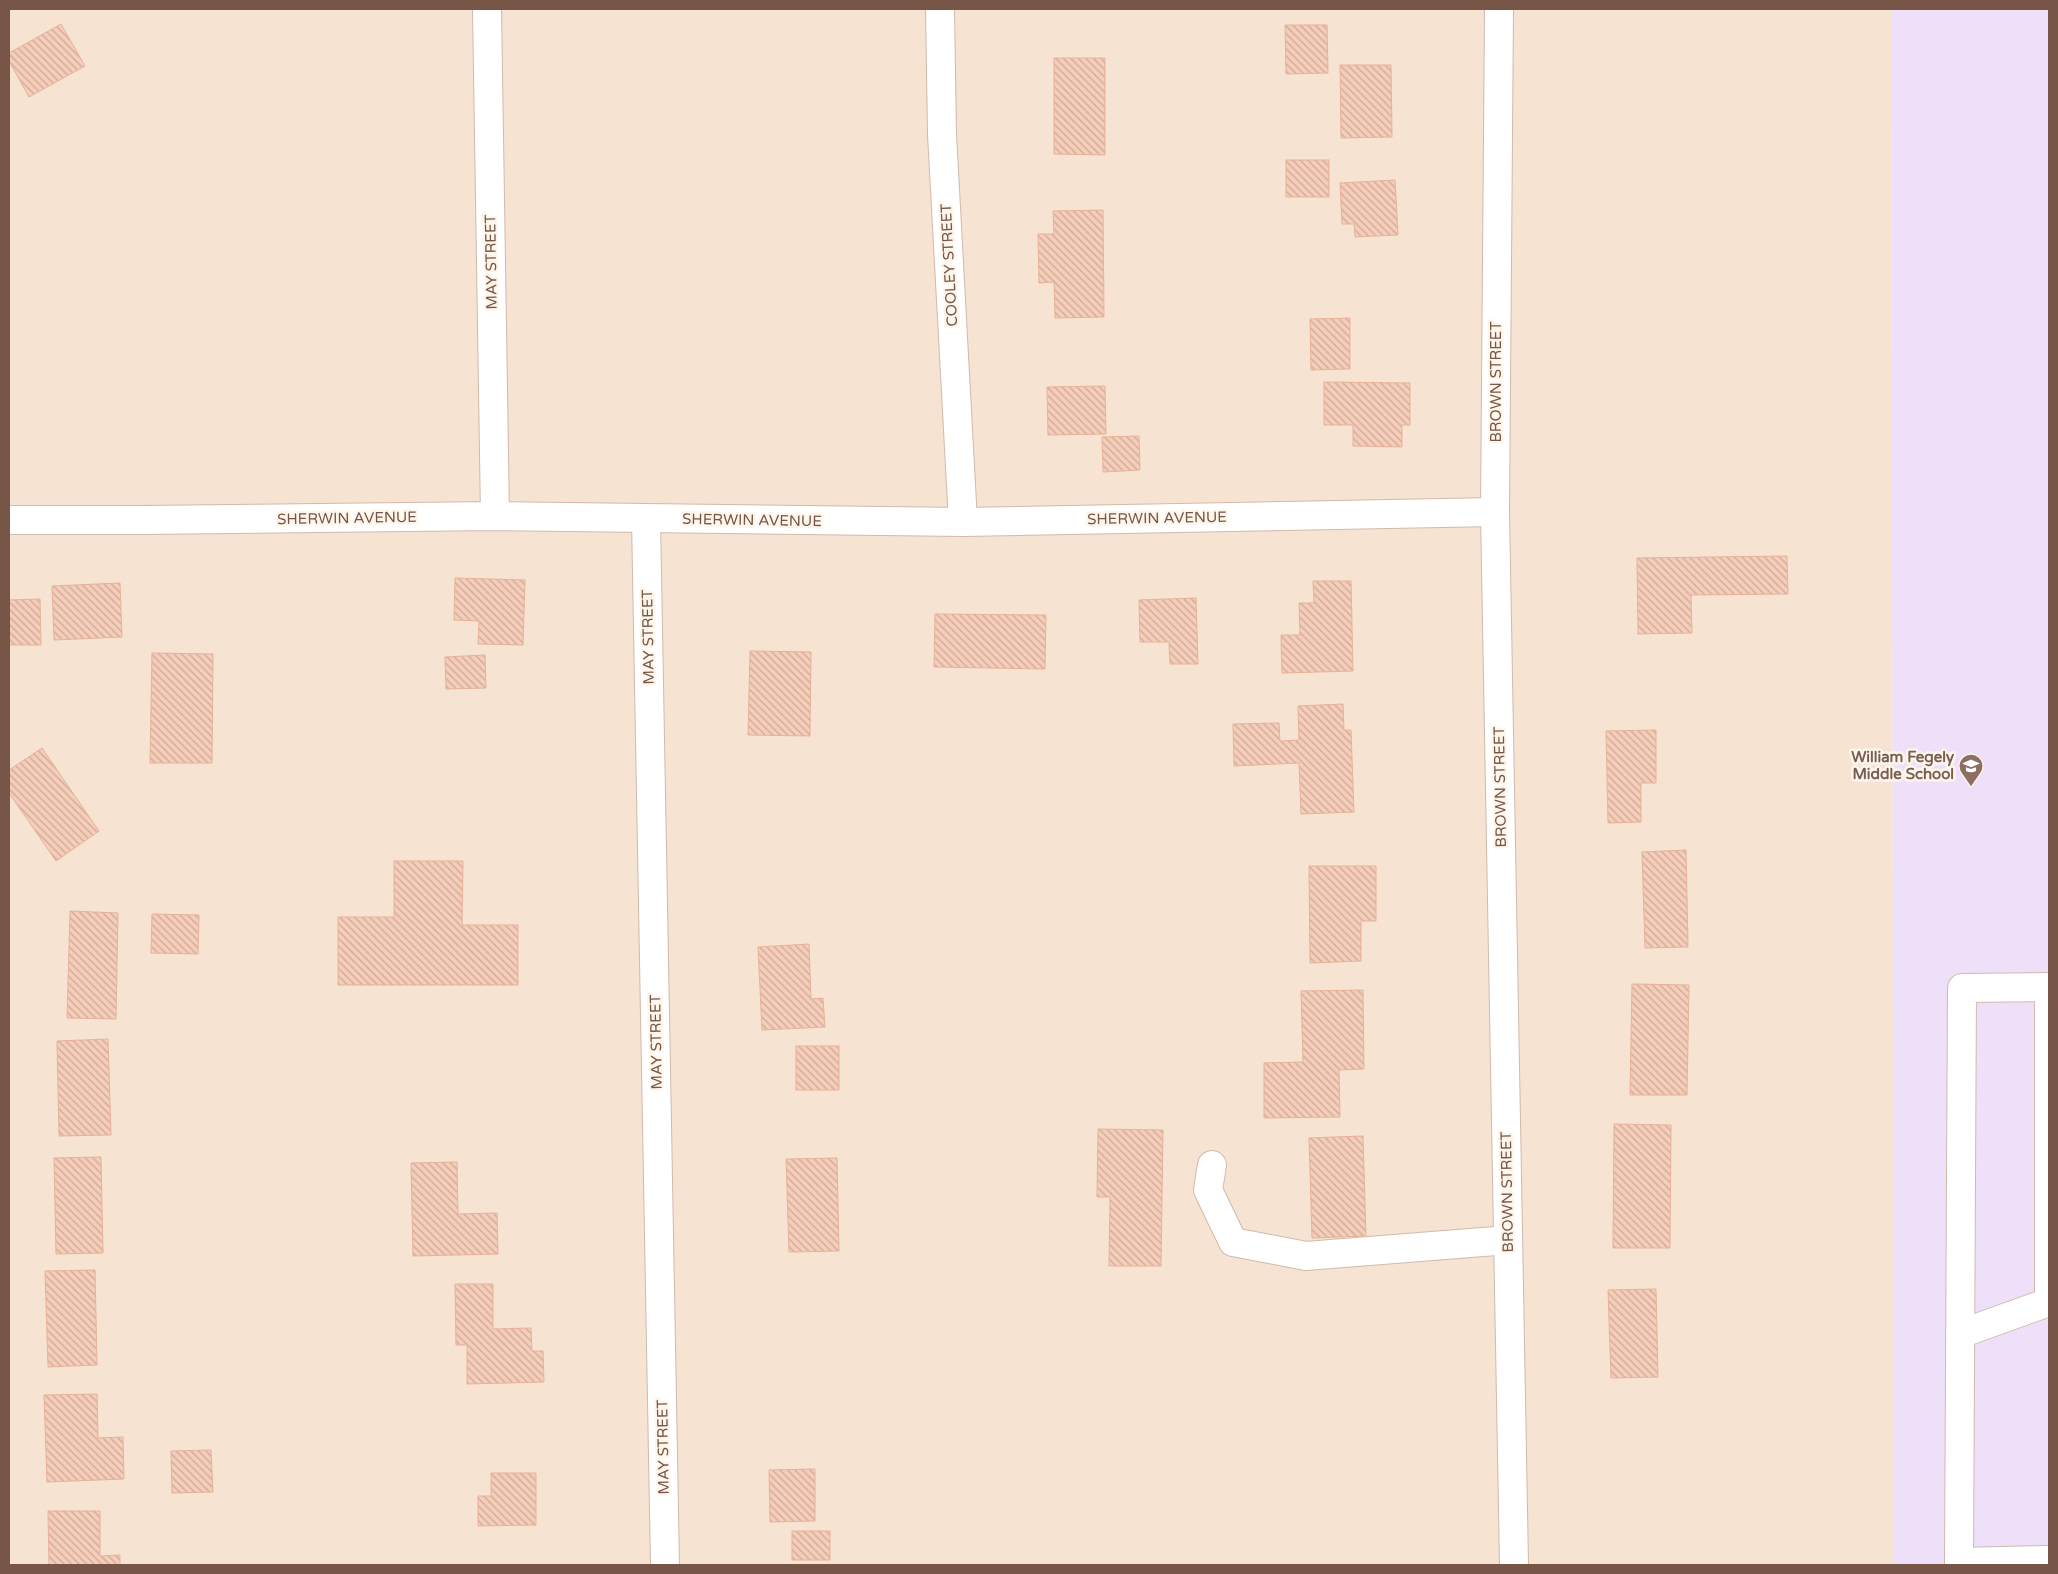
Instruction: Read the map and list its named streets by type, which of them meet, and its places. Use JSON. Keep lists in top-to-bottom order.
{
  "streets": {
    "street": [
      "MAY STREET",
      "COOLEY STREET",
      "BROWN STREET",
      "SHERWIN AVENUE"
    ]
  },
  "crossings": [
    ["MAY STREET", "SHERWIN AVENUE"],
    ["COOLEY STREET", "SHERWIN AVENUE"],
    ["BROWN STREET", "SHERWIN AVENUE"]
  ],
  "places": {
    "school or university": ["William Fegely Middle School"]
  }
}
